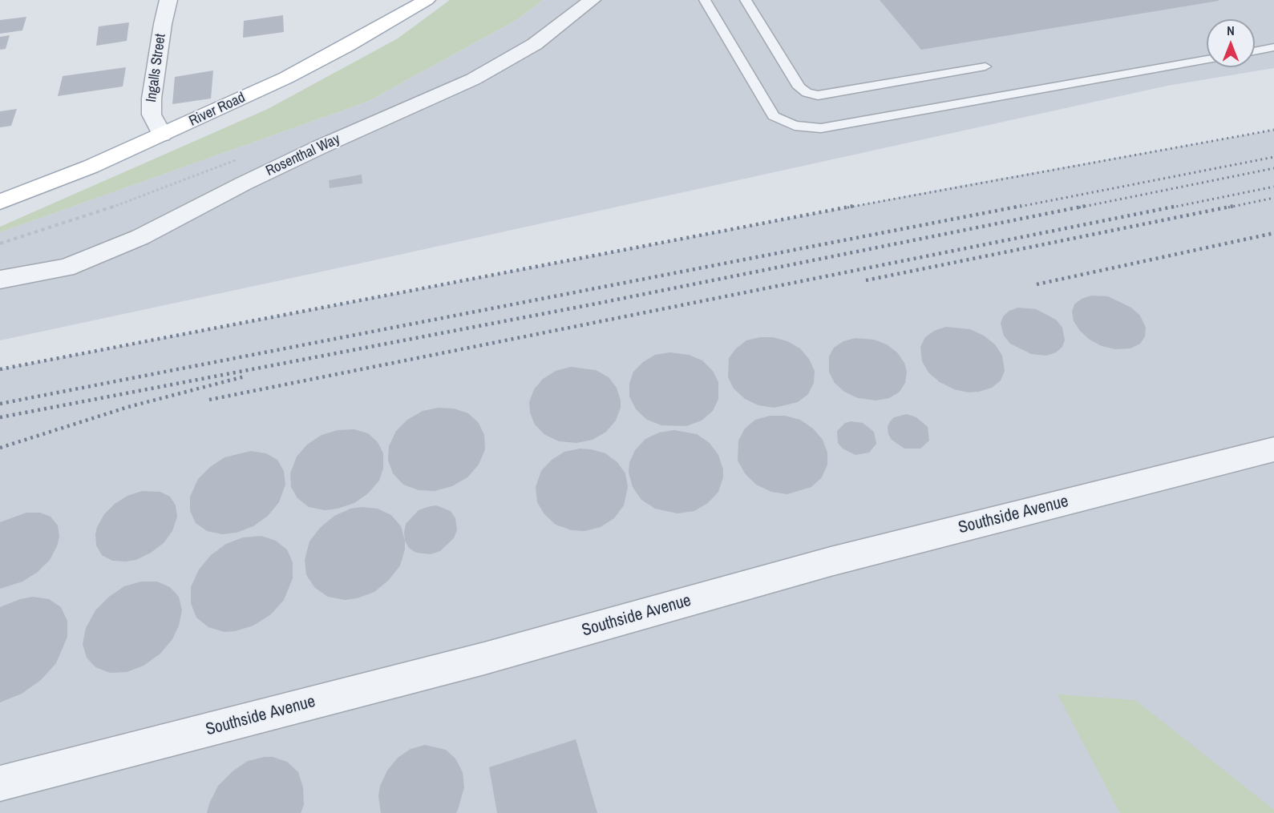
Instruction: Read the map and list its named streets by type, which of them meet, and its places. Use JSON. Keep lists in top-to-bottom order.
{
  "streets": {
    "main road": ["River Road"],
    "street": ["Ingalls Street", "Rosenthal Way", "Southside Avenue"]
  },
  "crossings": [
    ["Ingalls Street", "River Road"]
  ],
  "north": "top"
}
